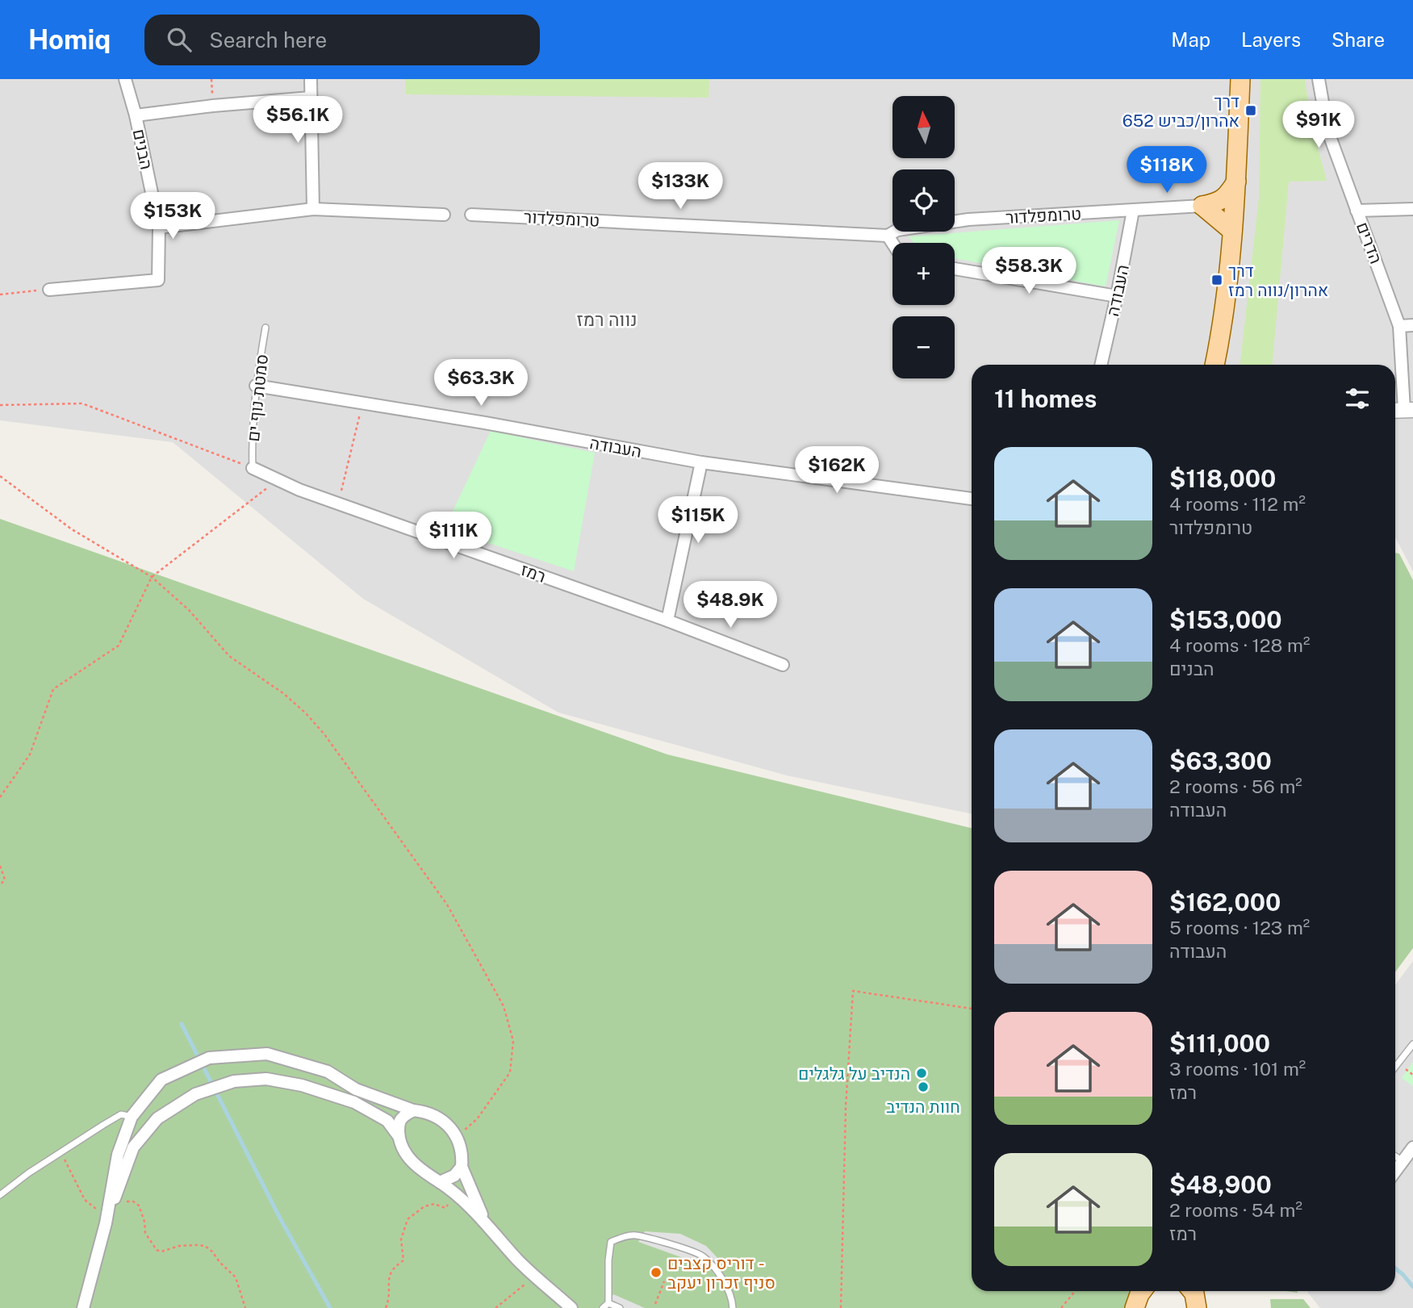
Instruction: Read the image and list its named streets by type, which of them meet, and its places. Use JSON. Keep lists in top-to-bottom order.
{
  "streets": {
    "street": [
      "הבנים",
      "טרומפלדור",
      "הדרים",
      "העבודה",
      "רמז"
    ],
    "lane": ["סמטת נוף ים"]
  },
  "crossings": [
    ["טרומפלדור", "העבודה"],
    ["העבודה", "סמטת נוף ים"],
    ["סמטת נוף ים", "רמז"]
  ],
  "districts": ["נווה רמז"],
  "places": {
    "transit": ["דרך אהרון/כביש 652", "דרך אהרון/נווה רמז"],
    "other": ["הנדיב על גלגלים", "חוות הנדיב", "דוריס קצבים - סניף זכרון יעקב"]
  },
  "north": "top",
  "page": {
    "header": "Homiq",
    "search": "Search here",
    "nav": ["Map", "Layers", "Share"],
    "map_buttons": ["+", "−"],
    "price": [
      "$56.1K",
      "$91K",
      "$118K",
      "$133K",
      "$153K",
      "$58.3K",
      "$63.3K",
      "$162K",
      "$115K",
      "$111K",
      "$48.9K"
    ],
    "heading": "11 homes",
    "list": [
      {
        "name": "$118,000",
        "note": "4 rooms · 112 m² · טרומפלדור"
      },
      {
        "name": "$153,000",
        "note": "4 rooms · 128 m² · הבנים"
      },
      {
        "name": "$63,300",
        "note": "2 rooms · 56 m² · העבודה"
      },
      {
        "name": "$162,000",
        "note": "5 rooms · 123 m² · העבודה"
      },
      {
        "name": "$111,000",
        "note": "3 rooms · 101 m² · רמז"
      },
      {
        "name": "$48,900",
        "note": "2 rooms · 54 m² · רמז"
      }
    ]
  }
}
